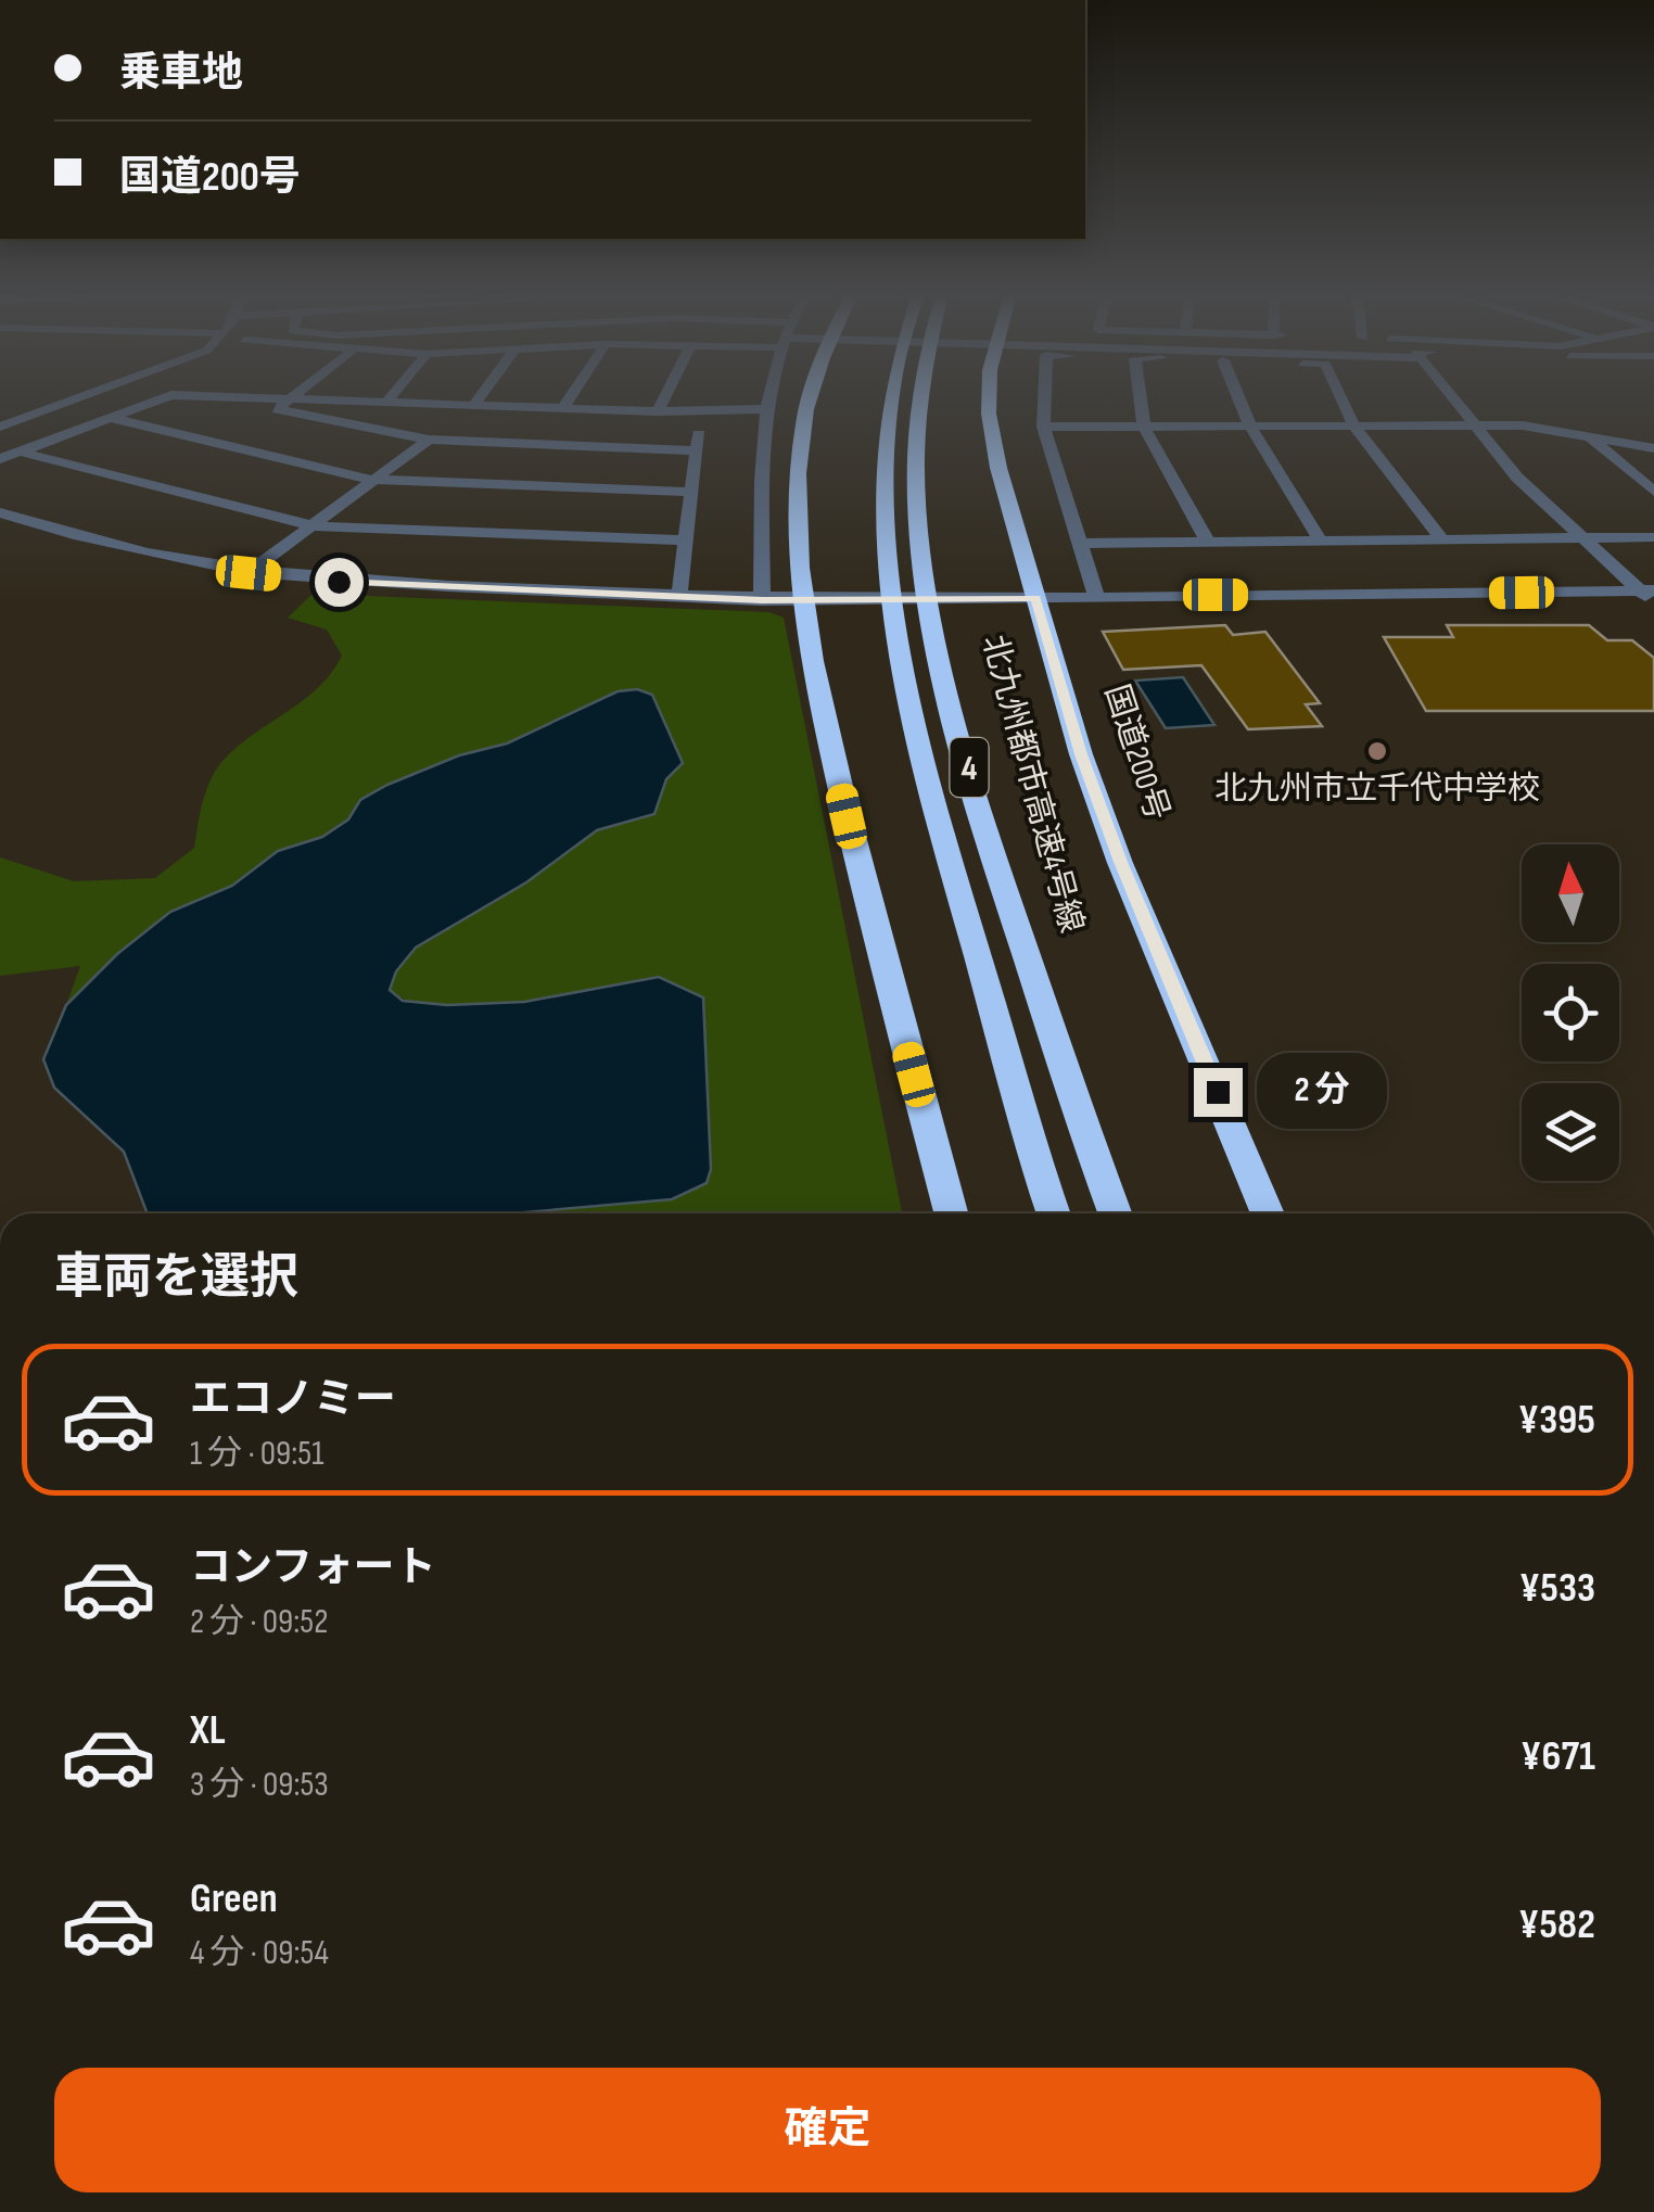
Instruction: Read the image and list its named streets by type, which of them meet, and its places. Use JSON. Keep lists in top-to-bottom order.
{
  "streets": {
    "highway": ["国道200号", "4", "北九州都市高速4号線"]
  },
  "places": ["北九州市立千代中学校"],
  "north": "top",
  "page": {
    "banner": ["乗車地", "国道200号"],
    "bubble": "2 分",
    "heading": "車両を選択",
    "list": [
      {
        "name": "エコノミー",
        "note": "1 分 · 09:51",
        "value": "¥395"
      },
      {
        "name": "コンフォート",
        "note": "2 分 · 09:52",
        "value": "¥533"
      },
      {
        "name": "XL",
        "note": "3 分 · 09:53",
        "value": "¥671"
      },
      {
        "name": "Green",
        "note": "4 分 · 09:54",
        "value": "¥582"
      }
    ],
    "buttons": "確定"
  }
}
